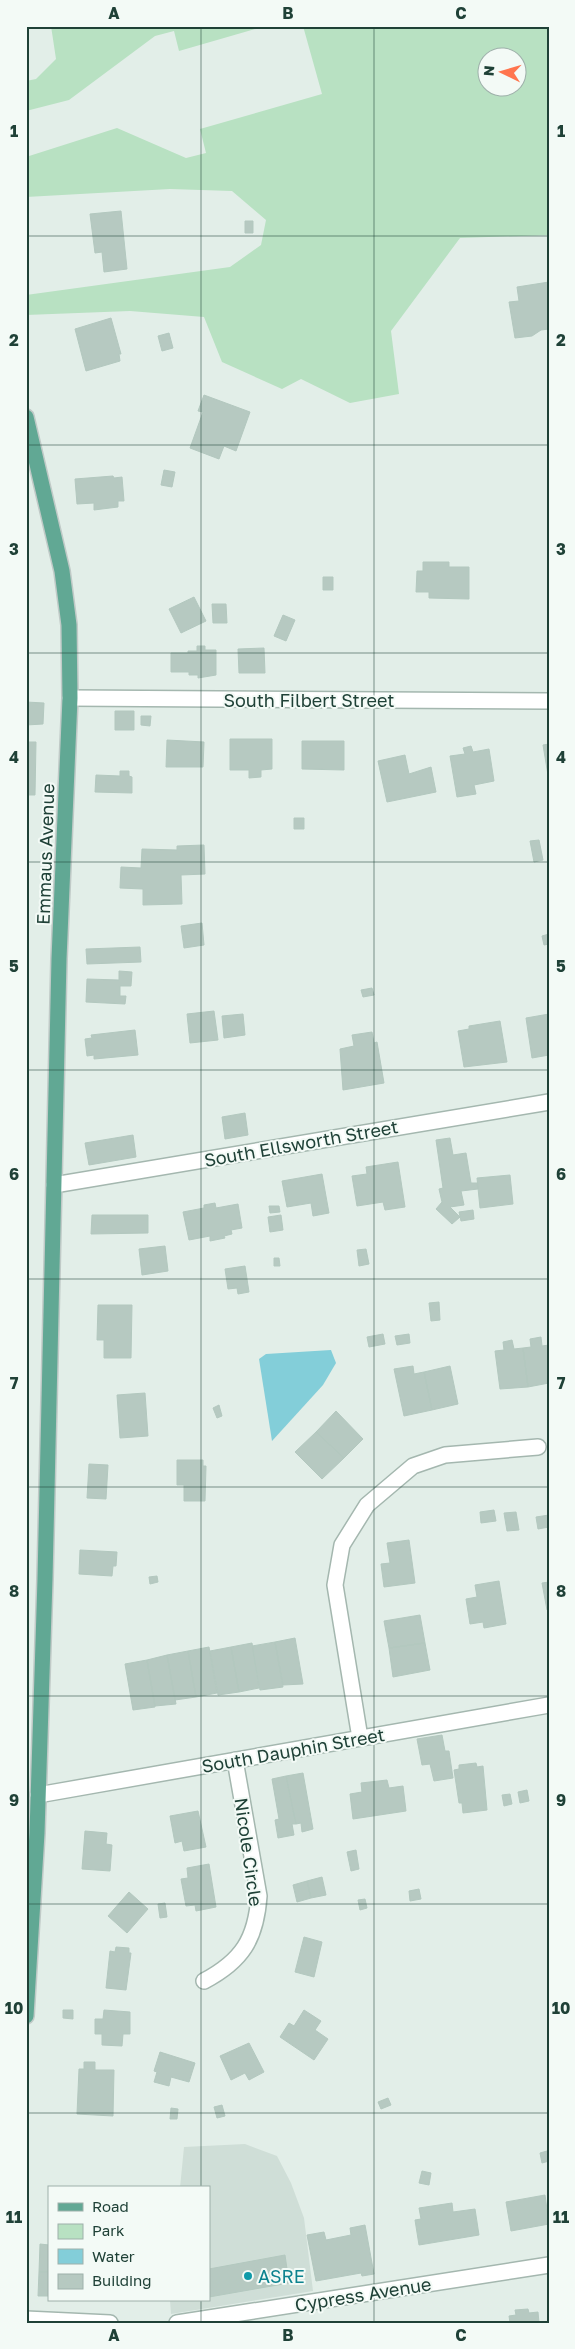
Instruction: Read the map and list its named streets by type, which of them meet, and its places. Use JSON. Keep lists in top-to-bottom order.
{
  "streets": {
    "main road": ["Emmaus Avenue"],
    "street": [
      "South Filbert Street",
      "South Ellsworth Street",
      "South Dauphin Street",
      "Nicole Circle",
      "Cypress Avenue"
    ]
  },
  "crossings": [
    ["South Filbert Street", "Emmaus Avenue"],
    ["Emmaus Avenue", "South Ellsworth Street"],
    ["Emmaus Avenue", "South Dauphin Street"],
    ["South Dauphin Street", "Nicole Circle"]
  ],
  "places": ["ASRE"],
  "legend": [
    "Road",
    "Park",
    "Water",
    "Building"
  ],
  "north": "left",
  "grid": {
    "columns": ["A", "B", "C"],
    "rows": [
      "1",
      "2",
      "3",
      "4",
      "5",
      "6",
      "7",
      "8",
      "9",
      "10",
      "11"
    ]
  }
}
